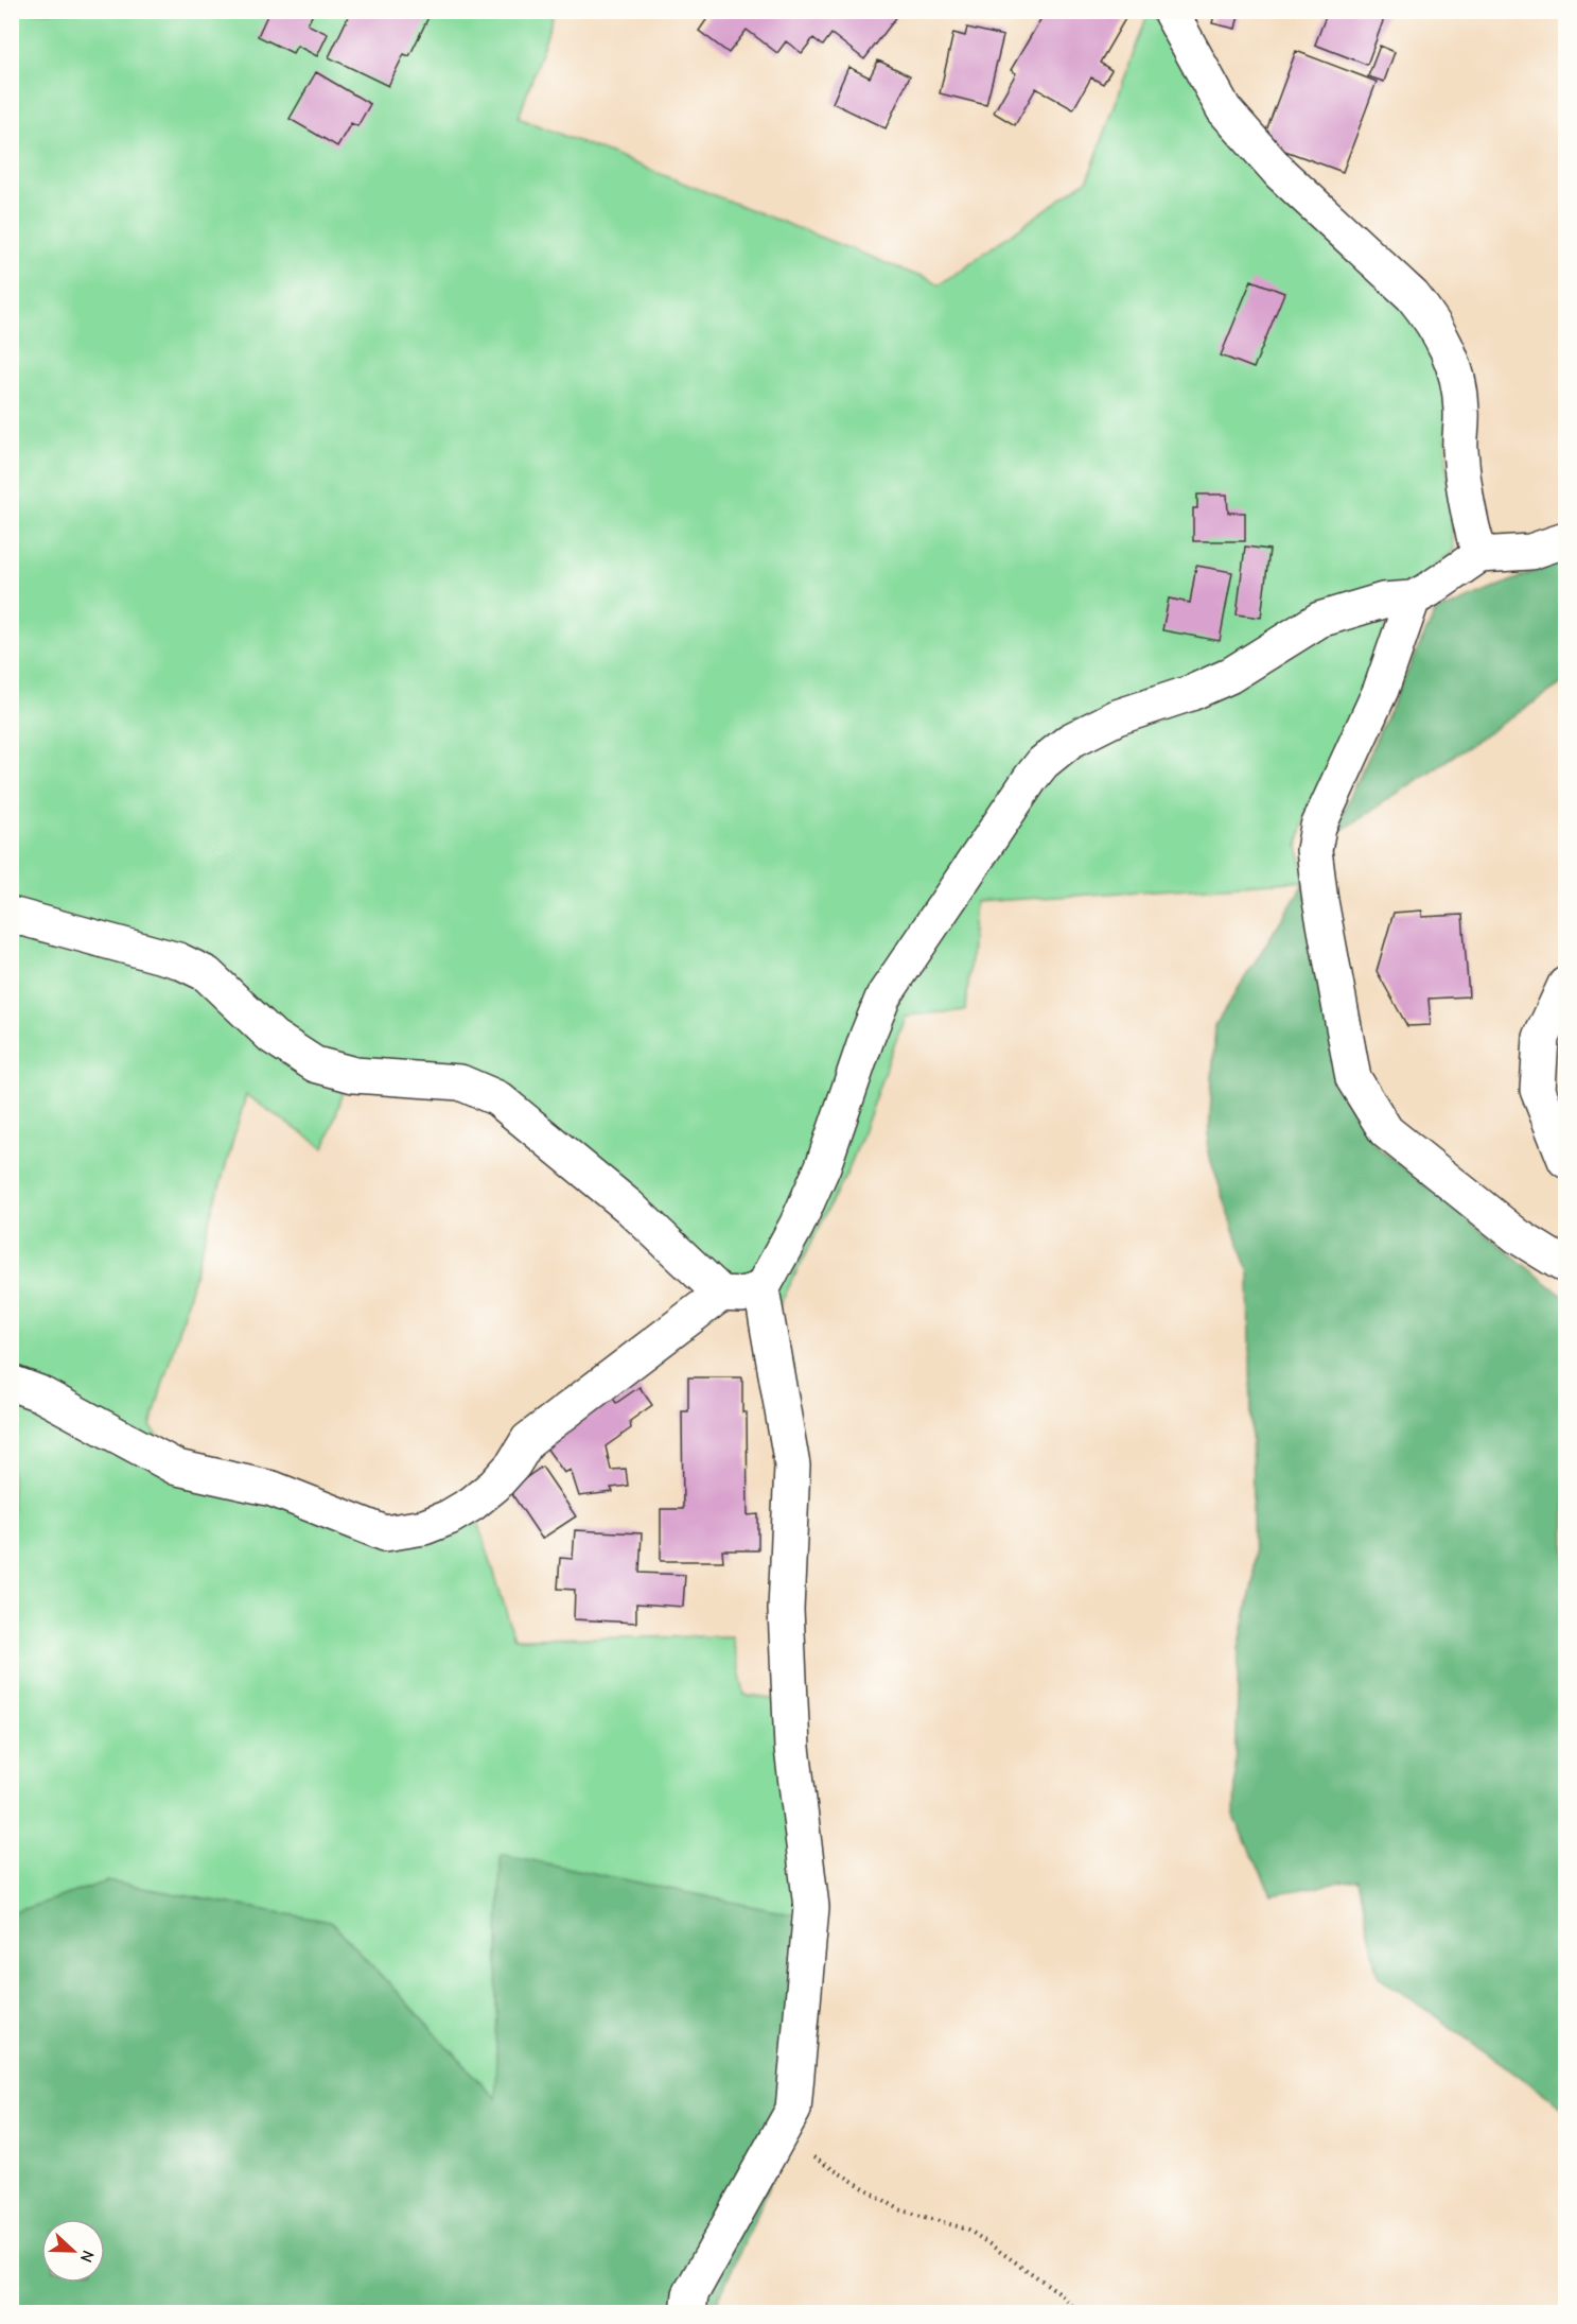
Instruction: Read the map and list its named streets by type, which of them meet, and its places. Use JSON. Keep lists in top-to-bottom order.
{
  "north": "right"
}
